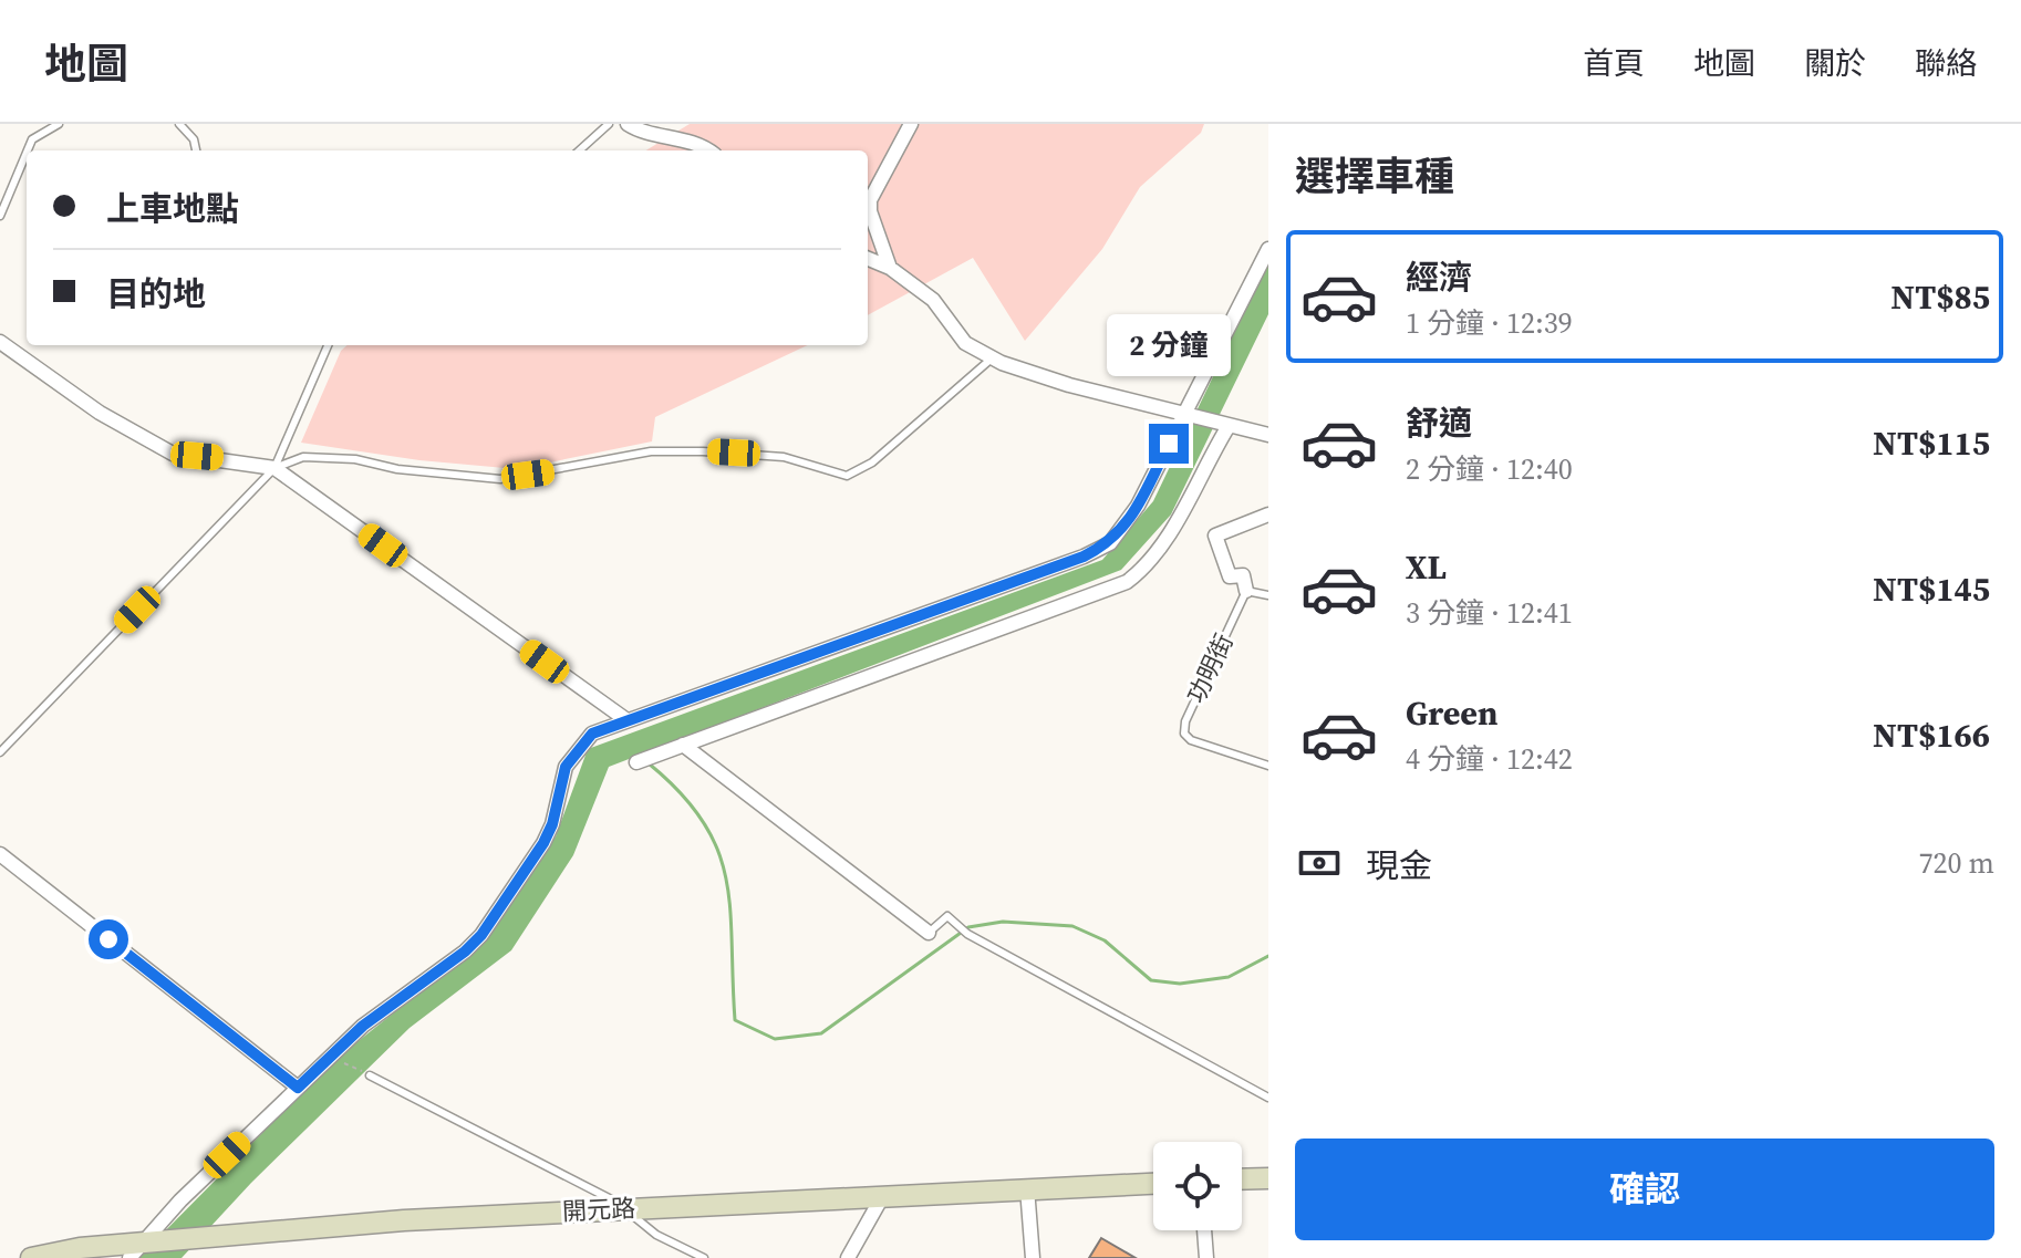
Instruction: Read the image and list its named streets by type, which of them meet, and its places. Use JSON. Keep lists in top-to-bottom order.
{
  "streets": {
    "main road": ["開元路"],
    "lane": ["功明街"]
  },
  "page": {
    "header": "地圖",
    "nav": [
      "首頁",
      "地圖",
      "關於",
      "聯絡"
    ],
    "heading": "選擇車種",
    "banner": ["上車地點", "目的地"],
    "list": [
      {
        "name": "經濟",
        "note": "1 分鐘 · 12:39",
        "value": "NT$85"
      },
      {
        "name": "舒適",
        "note": "2 分鐘 · 12:40",
        "value": "NT$115"
      },
      {
        "name": "XL",
        "note": "3 分鐘 · 12:41",
        "value": "NT$145"
      },
      {
        "name": "Green",
        "note": "4 分鐘 · 12:42",
        "value": "NT$166"
      }
    ],
    "bubble": "2 分鐘",
    "pay": ["現金", "720 m"],
    "buttons": "確認"
  }
}
